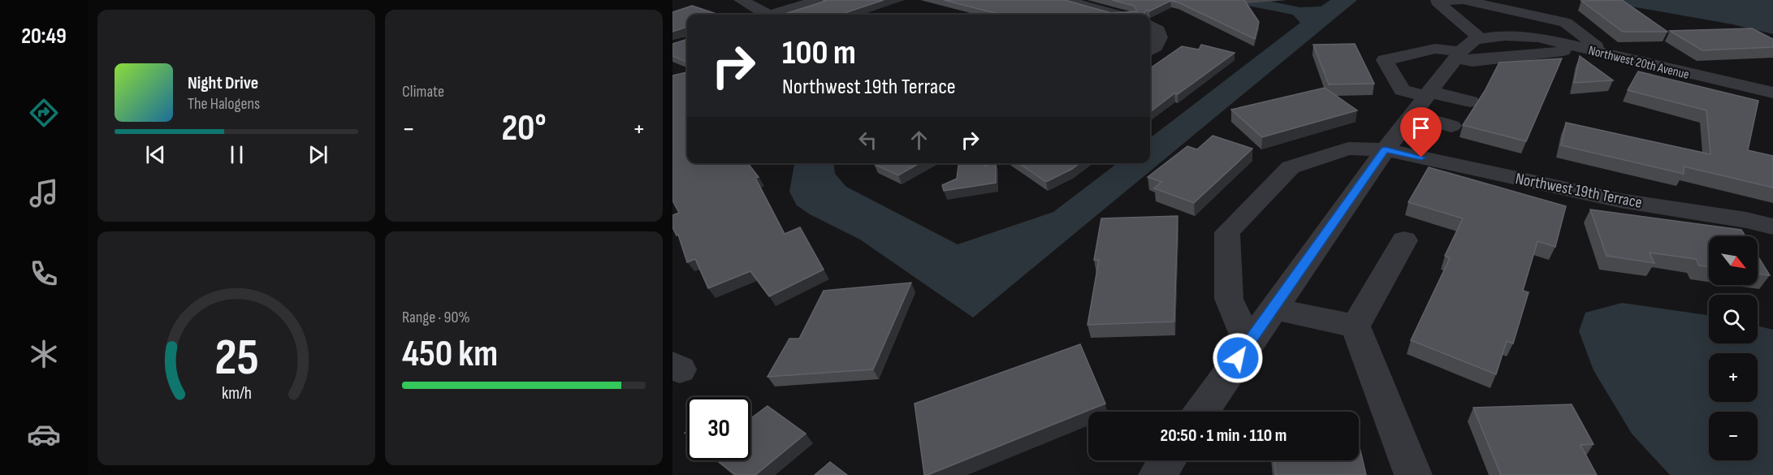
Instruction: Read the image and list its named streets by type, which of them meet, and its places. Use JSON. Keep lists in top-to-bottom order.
{
  "streets": {
    "street": ["Northwest 20th Avenue", "Northwest 19th Terrace"]
  },
  "north": "bottom right",
  "page": {
    "tabs": "20:49",
    "tile": [
      "Climate",
      ["Range · 90%", "450 km"]
    ],
    "turn": ["100 m", "Northwest 19th Terrace"],
    "song": ["Night Drive", "The Halogens"],
    "heat": ["−", "20°", "+"],
    "map_buttons": ["+", "−"],
    "limit": "30",
    "trip": "20:50 · 1 min · 110 m",
    "gauge": ["25", "km/h"]
  }
}
